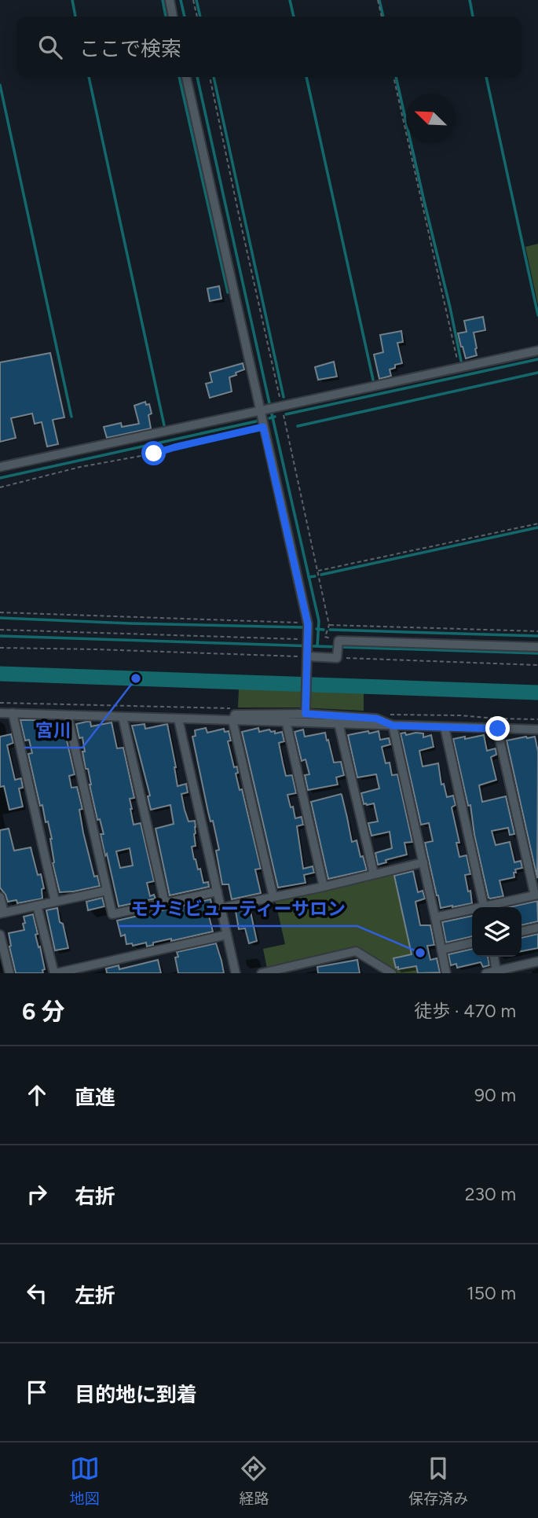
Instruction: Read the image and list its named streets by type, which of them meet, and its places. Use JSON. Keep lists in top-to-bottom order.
{
  "places": ["宮川", "モナミビューティーサロン"],
  "north": "top left",
  "page": {
    "search": "ここで検索",
    "heading": ["6 分", "徒歩 · 470 m"],
    "list": [
      ["直進", "90 m"],
      ["右折", "230 m"],
      ["左折", "150 m"],
      "目的地に到着"
    ],
    "nav": ["地図", "経路", "保存済み"]
  }
}
